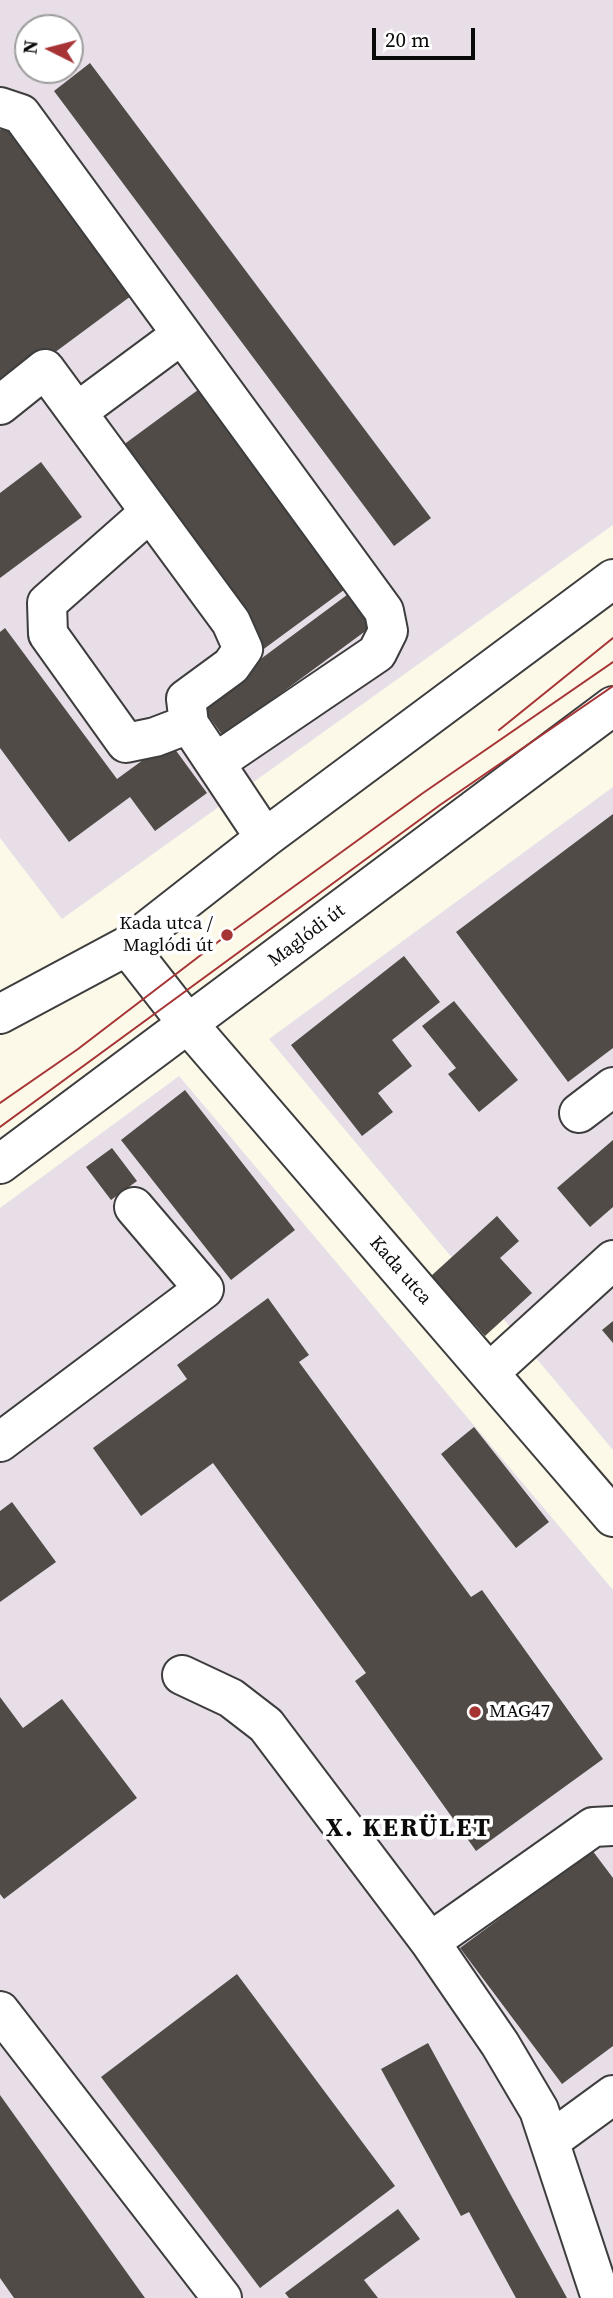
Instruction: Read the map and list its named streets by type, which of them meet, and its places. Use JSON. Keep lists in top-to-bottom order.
{
  "streets": {
    "street": ["Maglódi út", "Kada utca"]
  },
  "crossings": [
    ["Maglódi út", "Kada utca"]
  ],
  "districts": ["X. KERÜLET"],
  "places": ["Kada utca / Maglódi út", "MAG47"],
  "scale_bar": "20 m",
  "north": "left"
}
